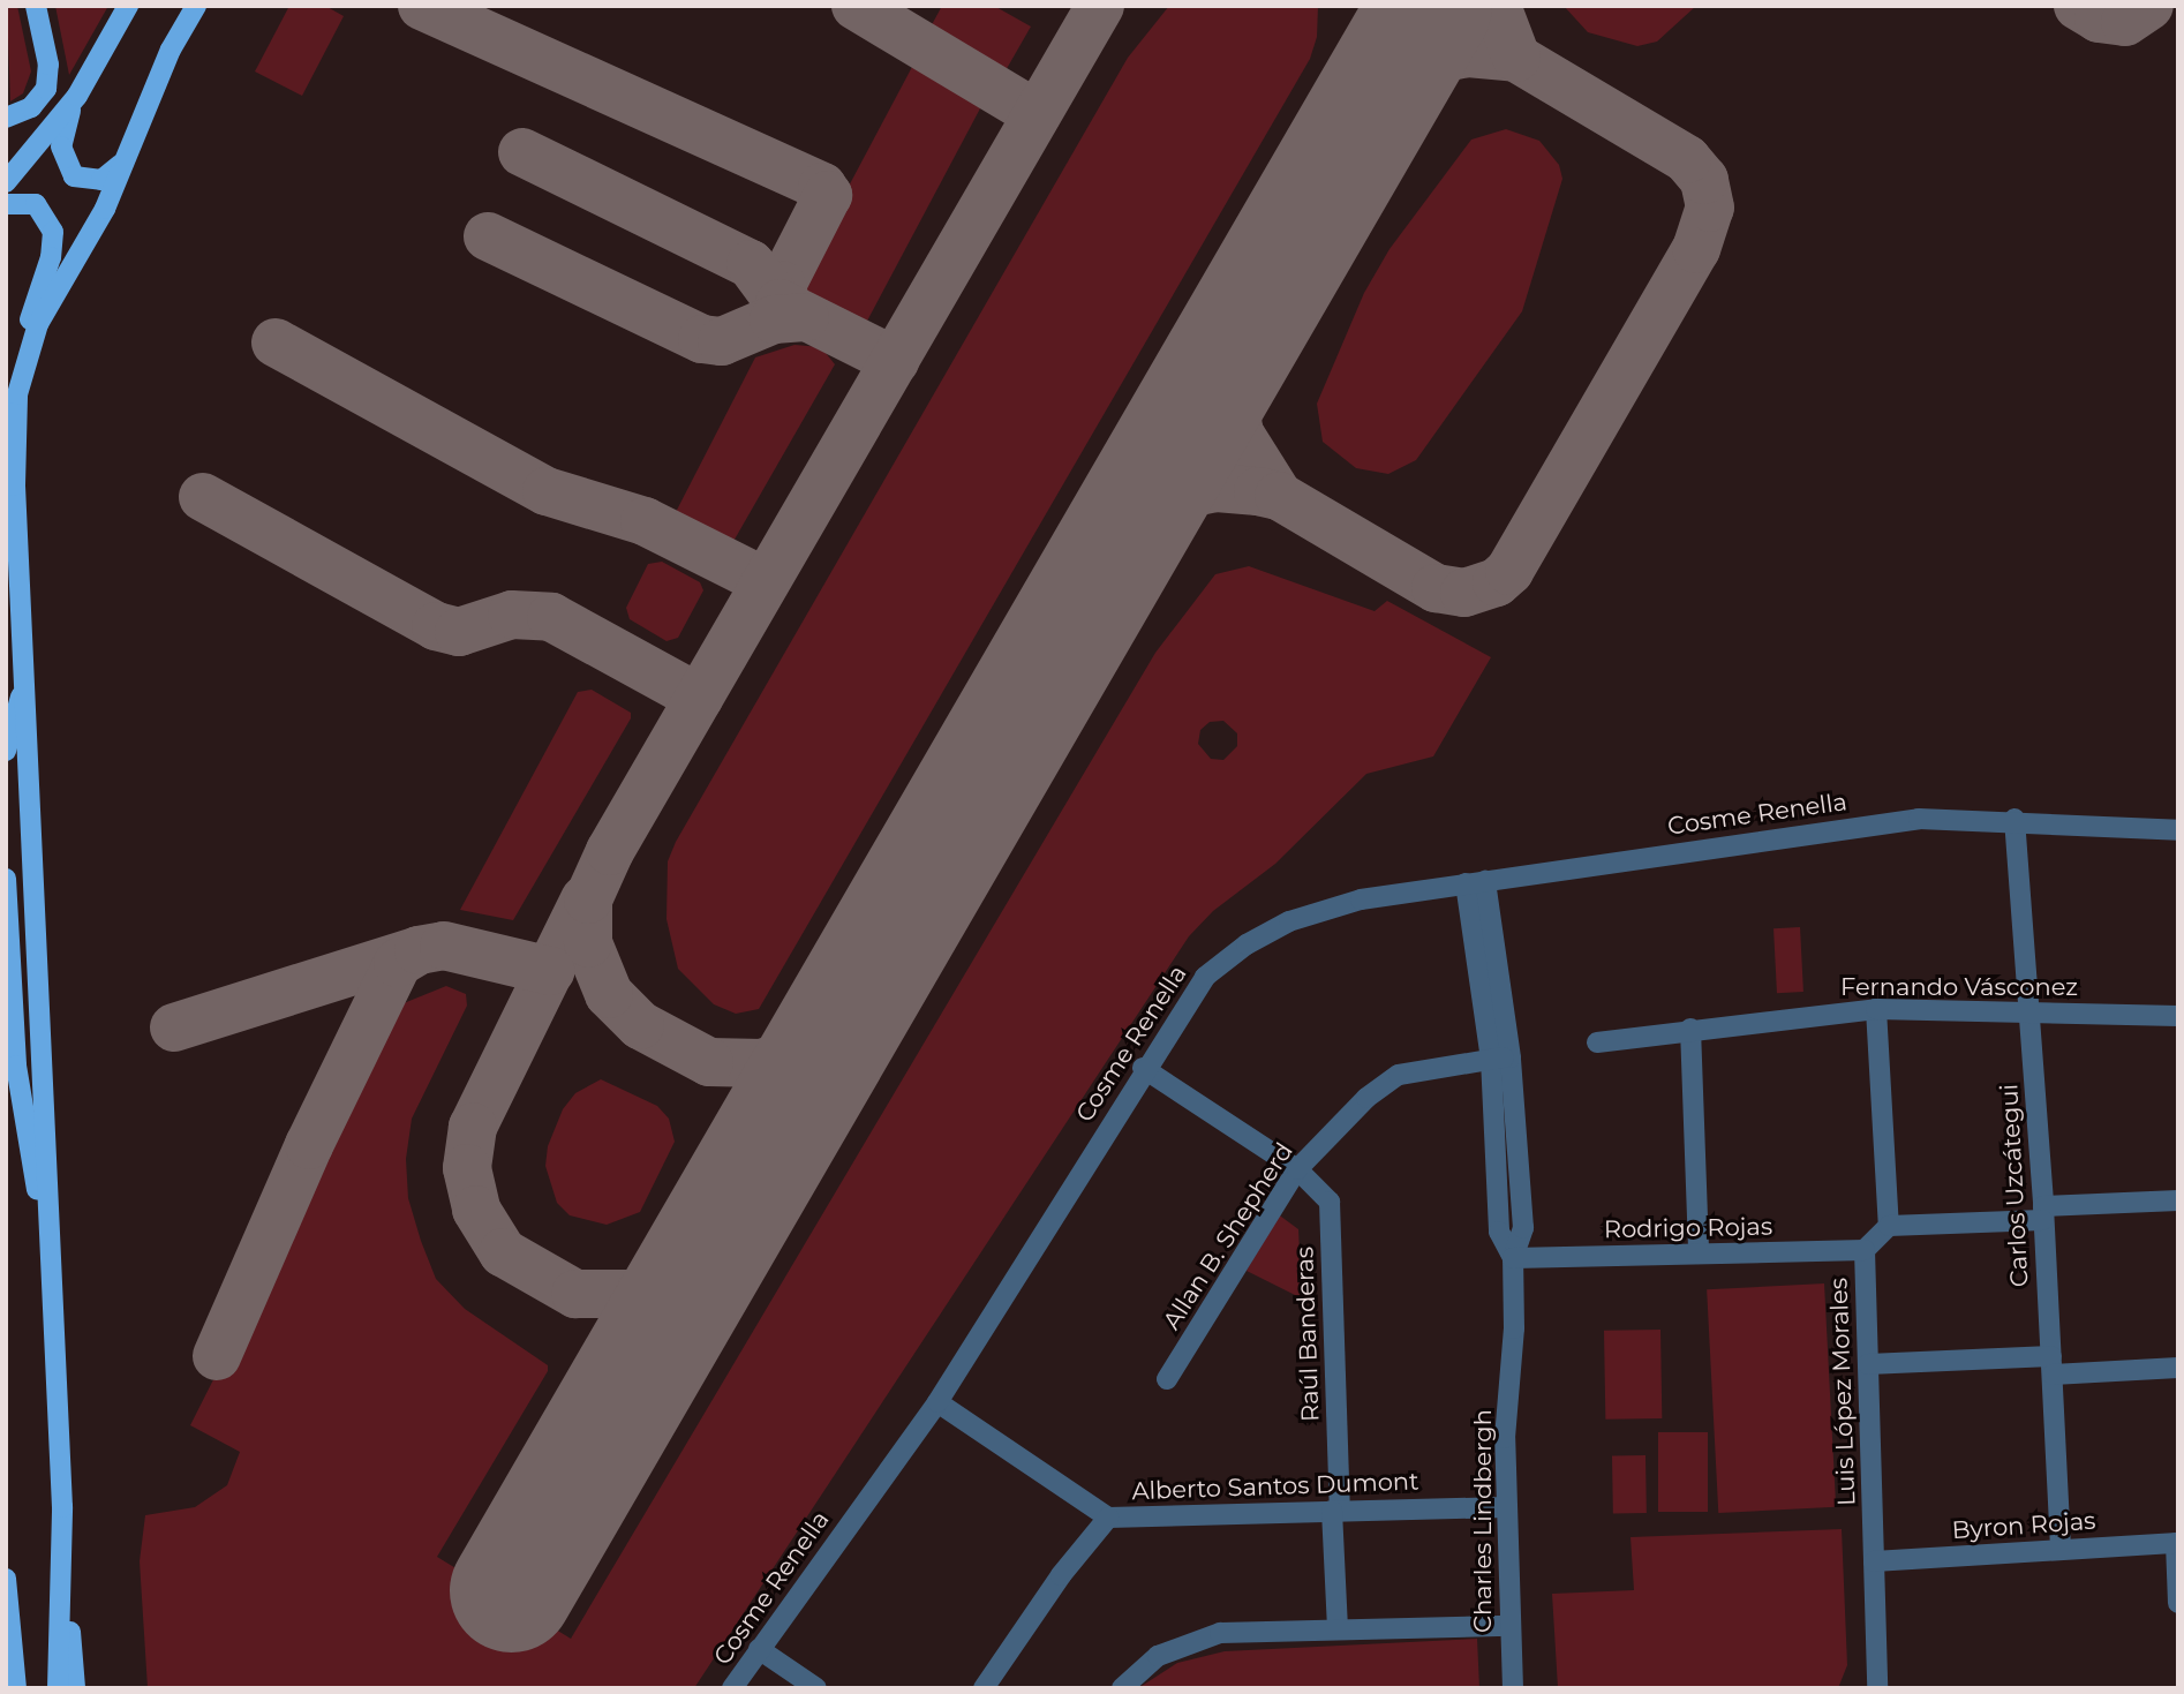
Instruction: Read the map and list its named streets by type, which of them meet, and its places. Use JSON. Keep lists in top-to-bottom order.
{
  "streets": {
    "street": [
      "Cosme Renella",
      "Fernando Vásconez",
      "Carlos Uzcátegui",
      "Rodrigo Rojas",
      "Allan B. Shepherd",
      "Raúl Banderas",
      "Luis López Morales",
      "Alberto Santos Dumont",
      "Charles Lindbergh",
      "Byron Rojas"
    ]
  },
  "crossings": [
    ["Cosme Renella", "Carlos Uzcátegui"],
    ["Cosme Renella", "Raúl Banderas"],
    ["Cosme Renella", "Alberto Santos Dumont"],
    ["Cosme Renella", "Charles Lindbergh"],
    ["Fernando Vásconez", "Carlos Uzcátegui"],
    ["Carlos Uzcátegui", "Byron Rojas"],
    ["Rodrigo Rojas", "Luis López Morales"],
    ["Rodrigo Rojas", "Charles Lindbergh"],
    ["Allan B. Shepherd", "Raúl Banderas"],
    ["Allan B. Shepherd", "Charles Lindbergh"],
    ["Raúl Banderas", "Alberto Santos Dumont"],
    ["Luis López Morales", "Byron Rojas"],
    ["Alberto Santos Dumont", "Charles Lindbergh"]
  ]
}
